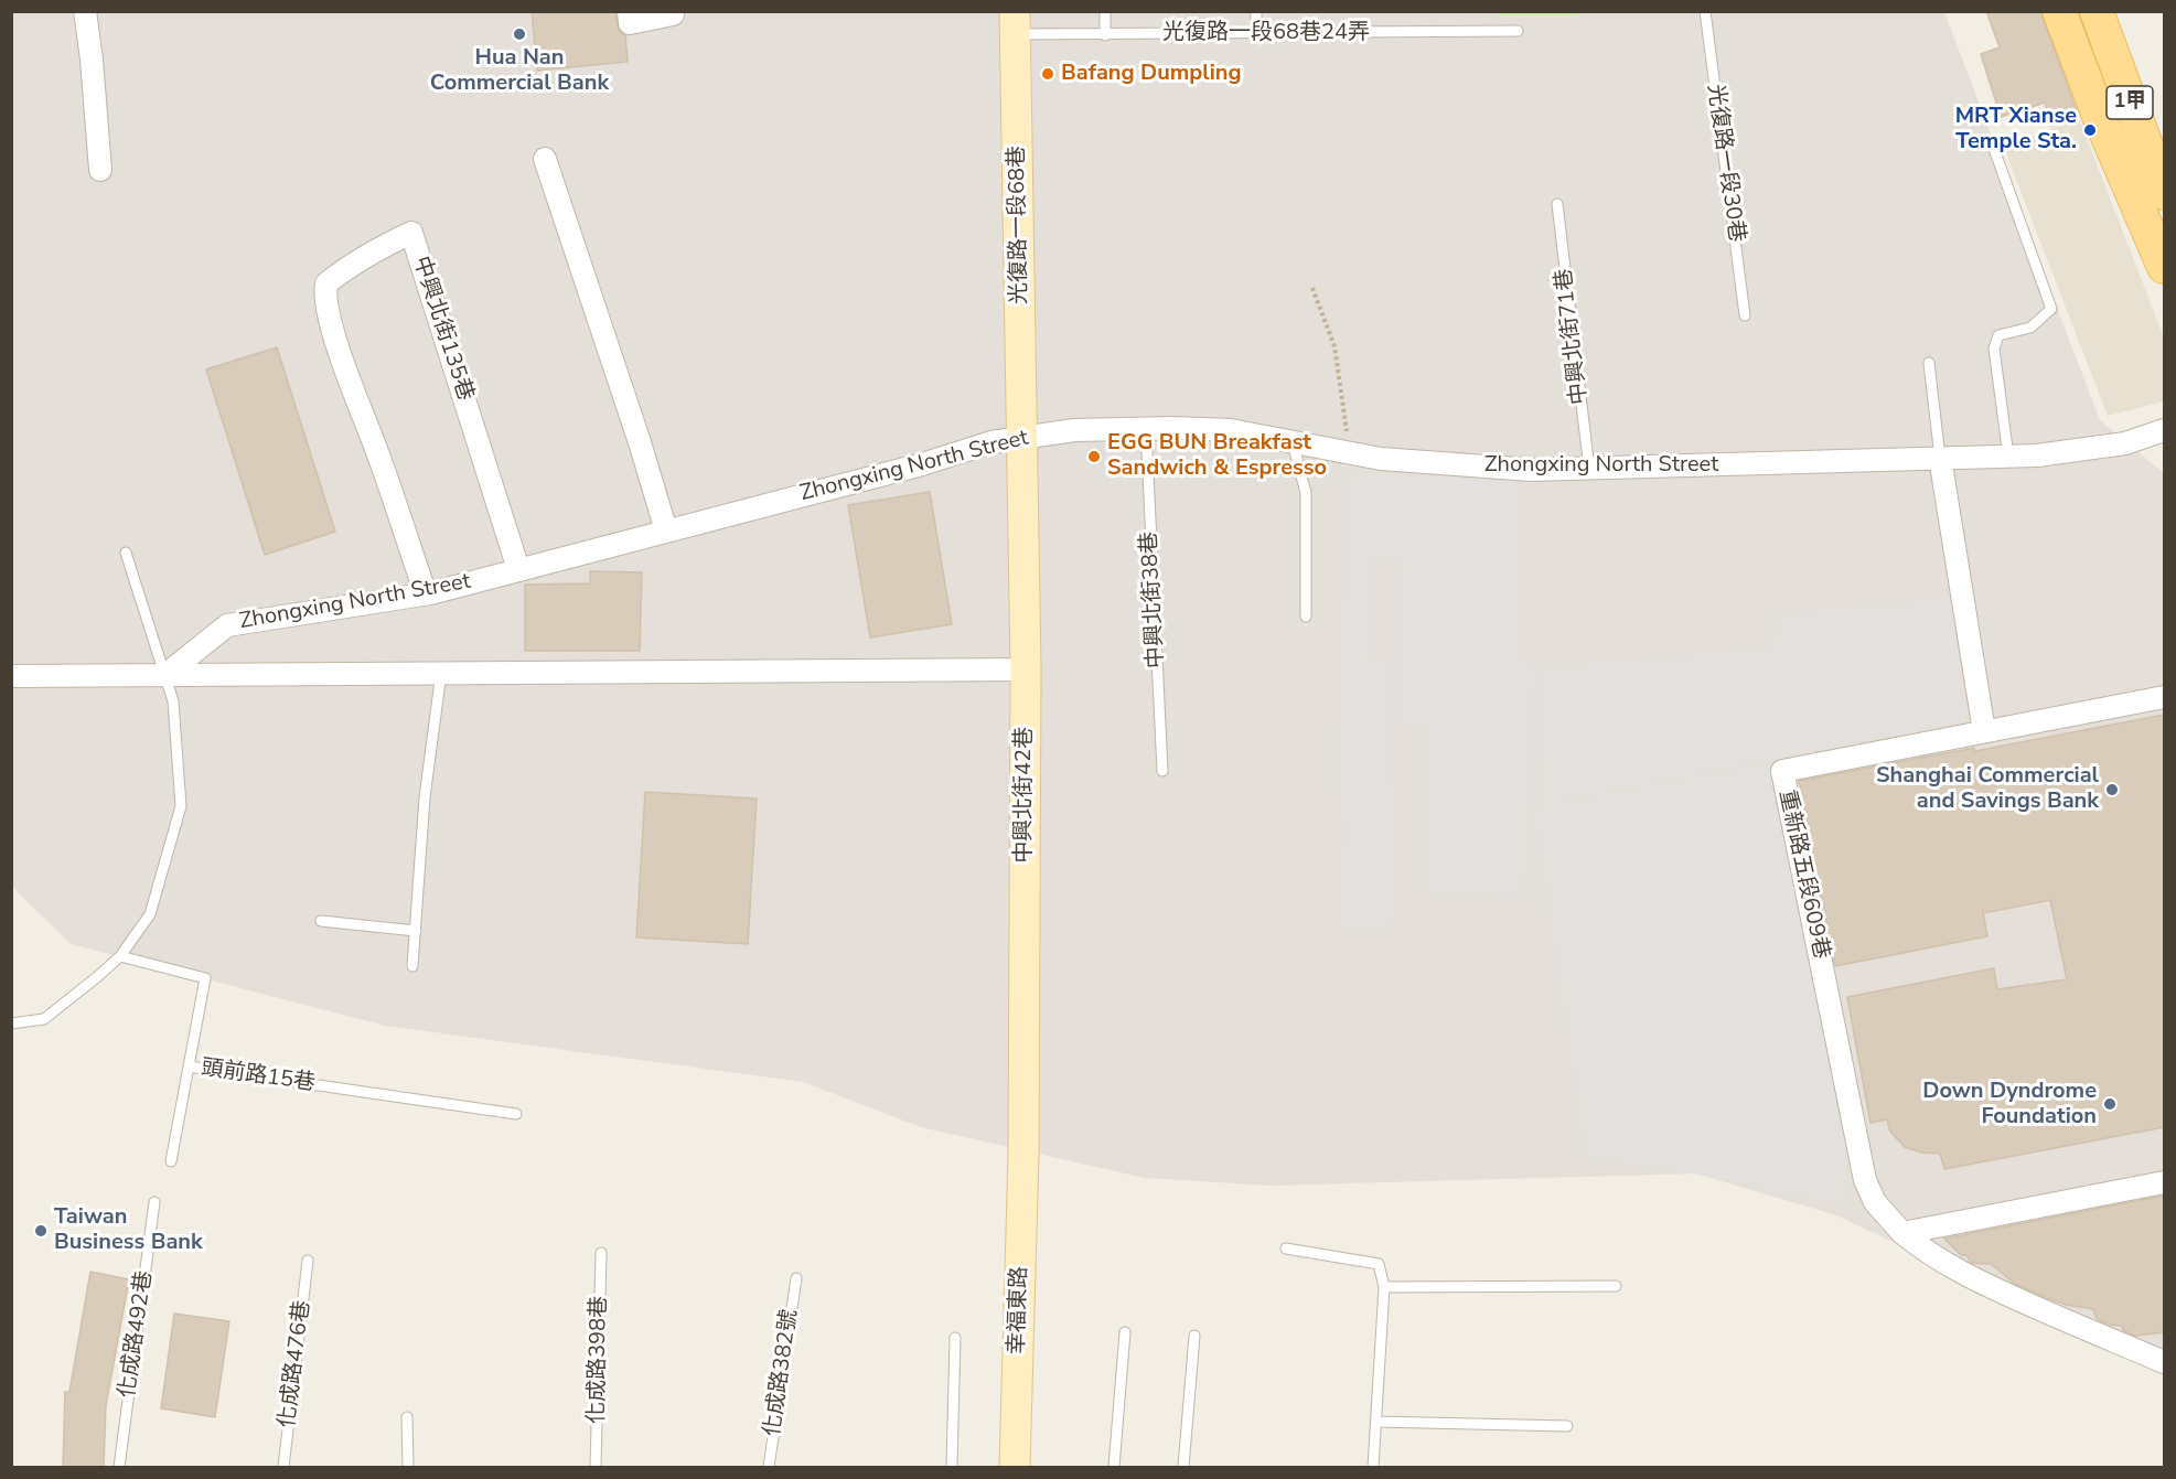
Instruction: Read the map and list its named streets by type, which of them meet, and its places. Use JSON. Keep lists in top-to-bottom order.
{
  "streets": {
    "main road": ["1甲"],
    "street": [
      "光復路一段68巷",
      "中興北街135巷",
      "Zhongxing North Street",
      "中興北街42巷",
      "重新路五段609巷",
      "幸福東路"
    ],
    "lane": [
      "光復路一段68巷24弄",
      "光復路一段30巷",
      "中興北街71巷",
      "中興北街38巷",
      "頭前路15巷",
      "化成路492巷",
      "化成路398巷",
      "化成路476巷",
      "化成路382號"
    ]
  },
  "crossings": [
    ["光復路一段68巷24弄", "光復路一段68巷"],
    ["光復路一段68巷", "Zhongxing North Street"],
    ["光復路一段68巷", "中興北街42巷"],
    ["中興北街135巷", "Zhongxing North Street"],
    ["中興北街71巷", "Zhongxing North Street"],
    ["Zhongxing North Street", "中興北街38巷"],
    ["Zhongxing North Street", "中興北街42巷"],
    ["中興北街42巷", "幸福東路"]
  ],
  "places": [
    "Hua Nan Commercial Bank",
    "Bafang Dumpling",
    "MRT Xianse Temple Sta.",
    "EGG BUN Breakfast Sandwich & Espresso",
    "Shanghai Commercial and Savings Bank",
    "Down Dyndrome Foundation",
    "Taiwan Business Bank"
  ]
}
